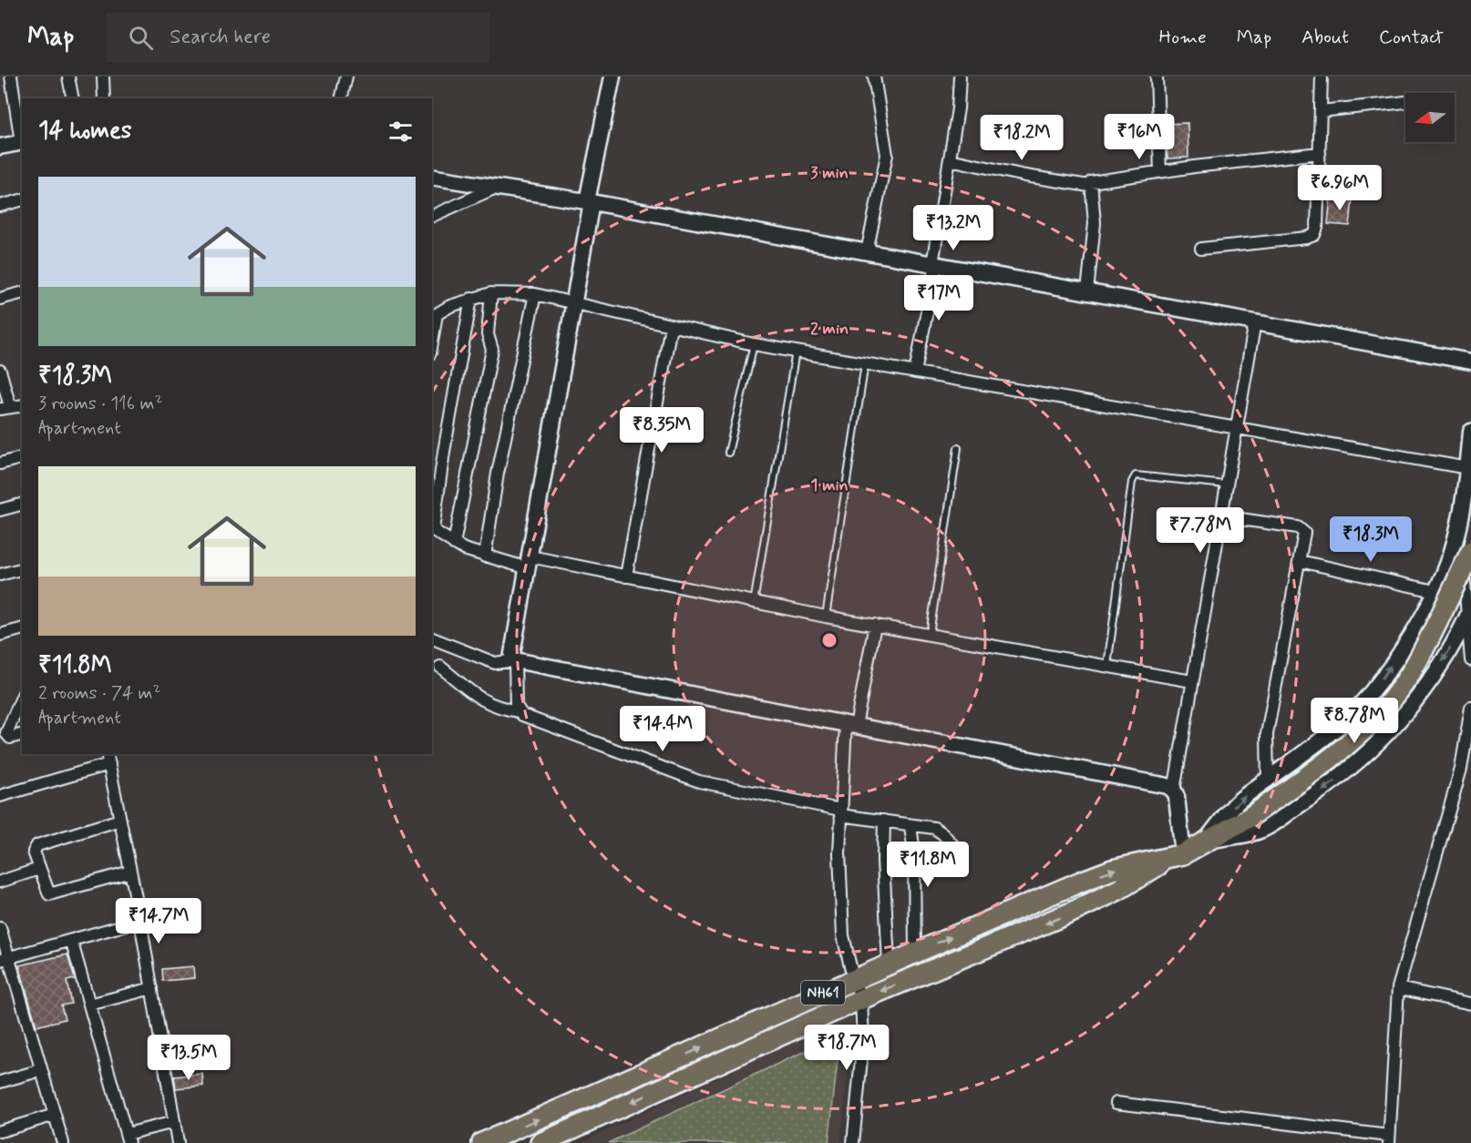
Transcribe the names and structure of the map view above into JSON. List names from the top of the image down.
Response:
{
  "streets": {
    "highway": ["NH61"]
  },
  "north": "left",
  "page": {
    "header": "Map",
    "search": "Search here",
    "nav": [
      "Home",
      "Map",
      "About",
      "Contact"
    ],
    "heading": "14 homes",
    "price": [
      "₹16M",
      "₹18.2M",
      "₹6.96M",
      "₹13.2M",
      "₹17M",
      "₹8.35M",
      "₹7.78M",
      "₹18.3M",
      "₹8.78M",
      "₹14.4M",
      "₹11.8M",
      "₹14.7M",
      "₹18.7M",
      "₹13.5M"
    ],
    "list": [
      {
        "name": "₹18.3M",
        "note": "3 rooms · 116 m² · Apartment"
      },
      {
        "name": "₹11.8M",
        "note": "2 rooms · 74 m² · Apartment"
      }
    ]
  },
  "rings": ["3 min", "2 min", "1 min"]
}
